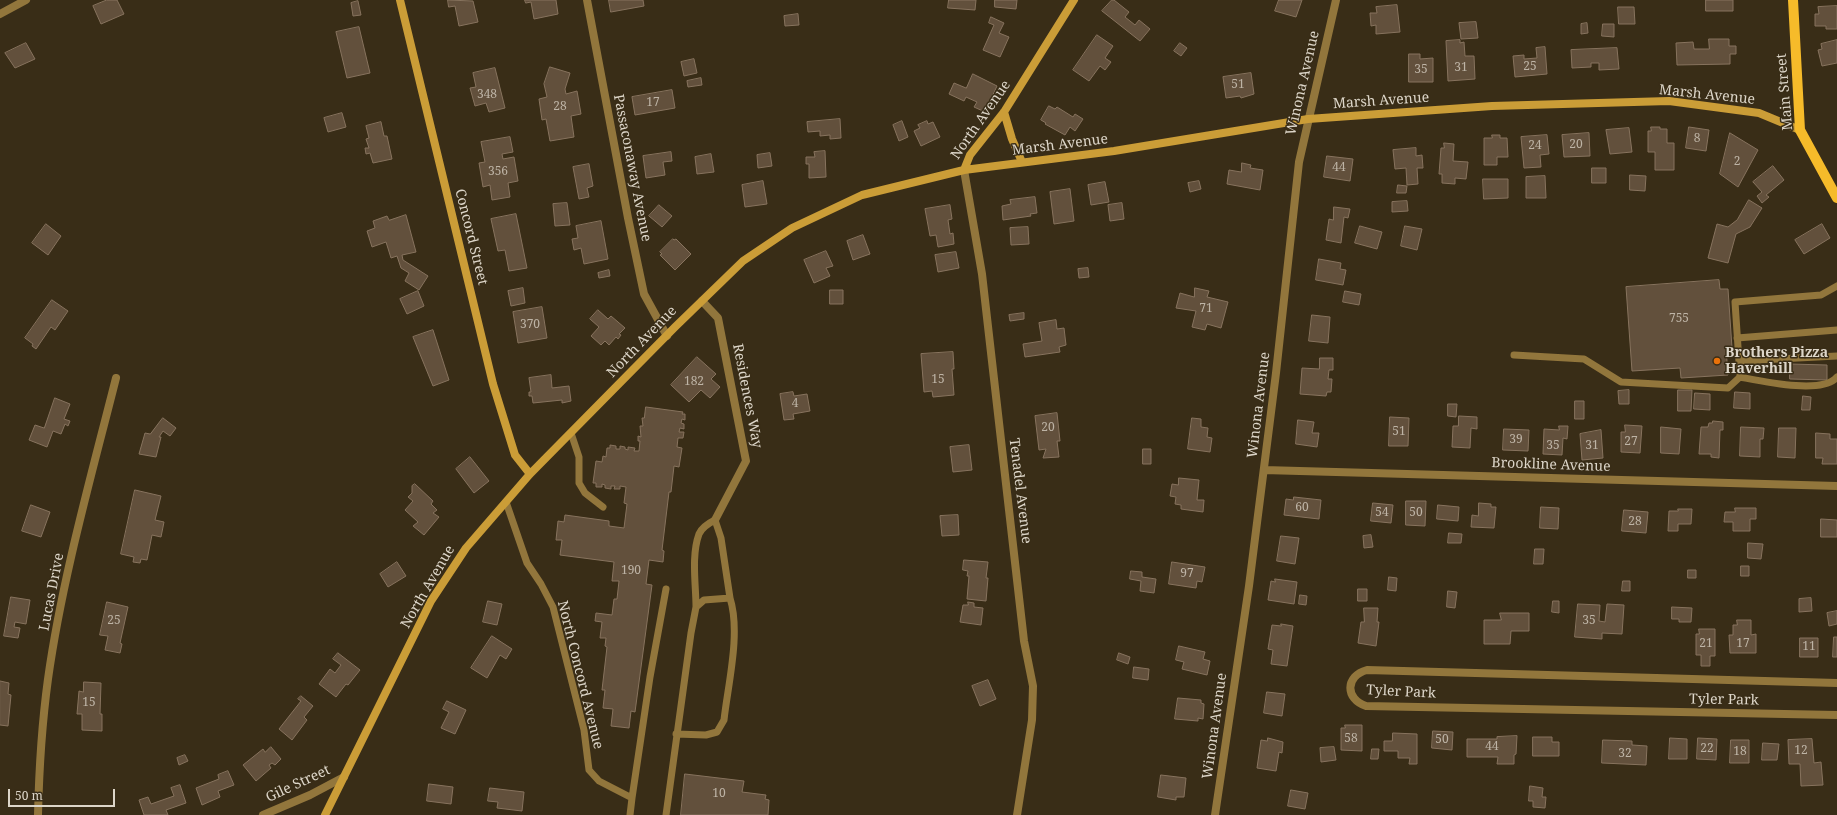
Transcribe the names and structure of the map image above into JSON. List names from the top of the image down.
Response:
{
  "streets": {
    "main road": [
      "Main Street",
      "Marsh Avenue",
      "North Avenue",
      "Concord Street"
    ],
    "street": [
      "Winona Avenue",
      "Passaconaway Avenue",
      "Residences Way",
      "Brookline Avenue",
      "Tenadel Avenue",
      "Lucas Drive",
      "Tyler Park",
      "Gile Street"
    ],
    "lane": ["North Concord Avenue"]
  },
  "crossings": [
    ["Winona Avenue", "Marsh Avenue"],
    ["Winona Avenue", "Brookline Avenue"],
    ["Main Street", "Marsh Avenue"],
    ["Marsh Avenue", "North Avenue"],
    ["Marsh Avenue", "Tenadel Avenue"],
    ["North Avenue", "Passaconaway Avenue"],
    ["North Avenue", "Concord Street"],
    ["North Avenue", "Residences Way"],
    ["North Avenue", "Tenadel Avenue"],
    ["North Avenue", "North Concord Avenue"],
    ["North Avenue", "Gile Street"]
  ],
  "places": ["Brothers Pizza Haverhill"],
  "house_numbers": [
    "25",
    "31",
    "35",
    "51",
    "348",
    "17",
    "28",
    "8",
    "20",
    "24",
    "2",
    "44",
    "356",
    "71",
    "755",
    "370",
    "15",
    "182",
    "4",
    "20",
    "51",
    "39",
    "27",
    "35",
    "31",
    "60",
    "54",
    "50",
    "28",
    "190",
    "97",
    "25",
    "35",
    "21",
    "17",
    "11",
    "15",
    "58",
    "50",
    "44",
    "22",
    "12",
    "18",
    "32",
    "10"
  ],
  "scale_bar": "50 m"
}
